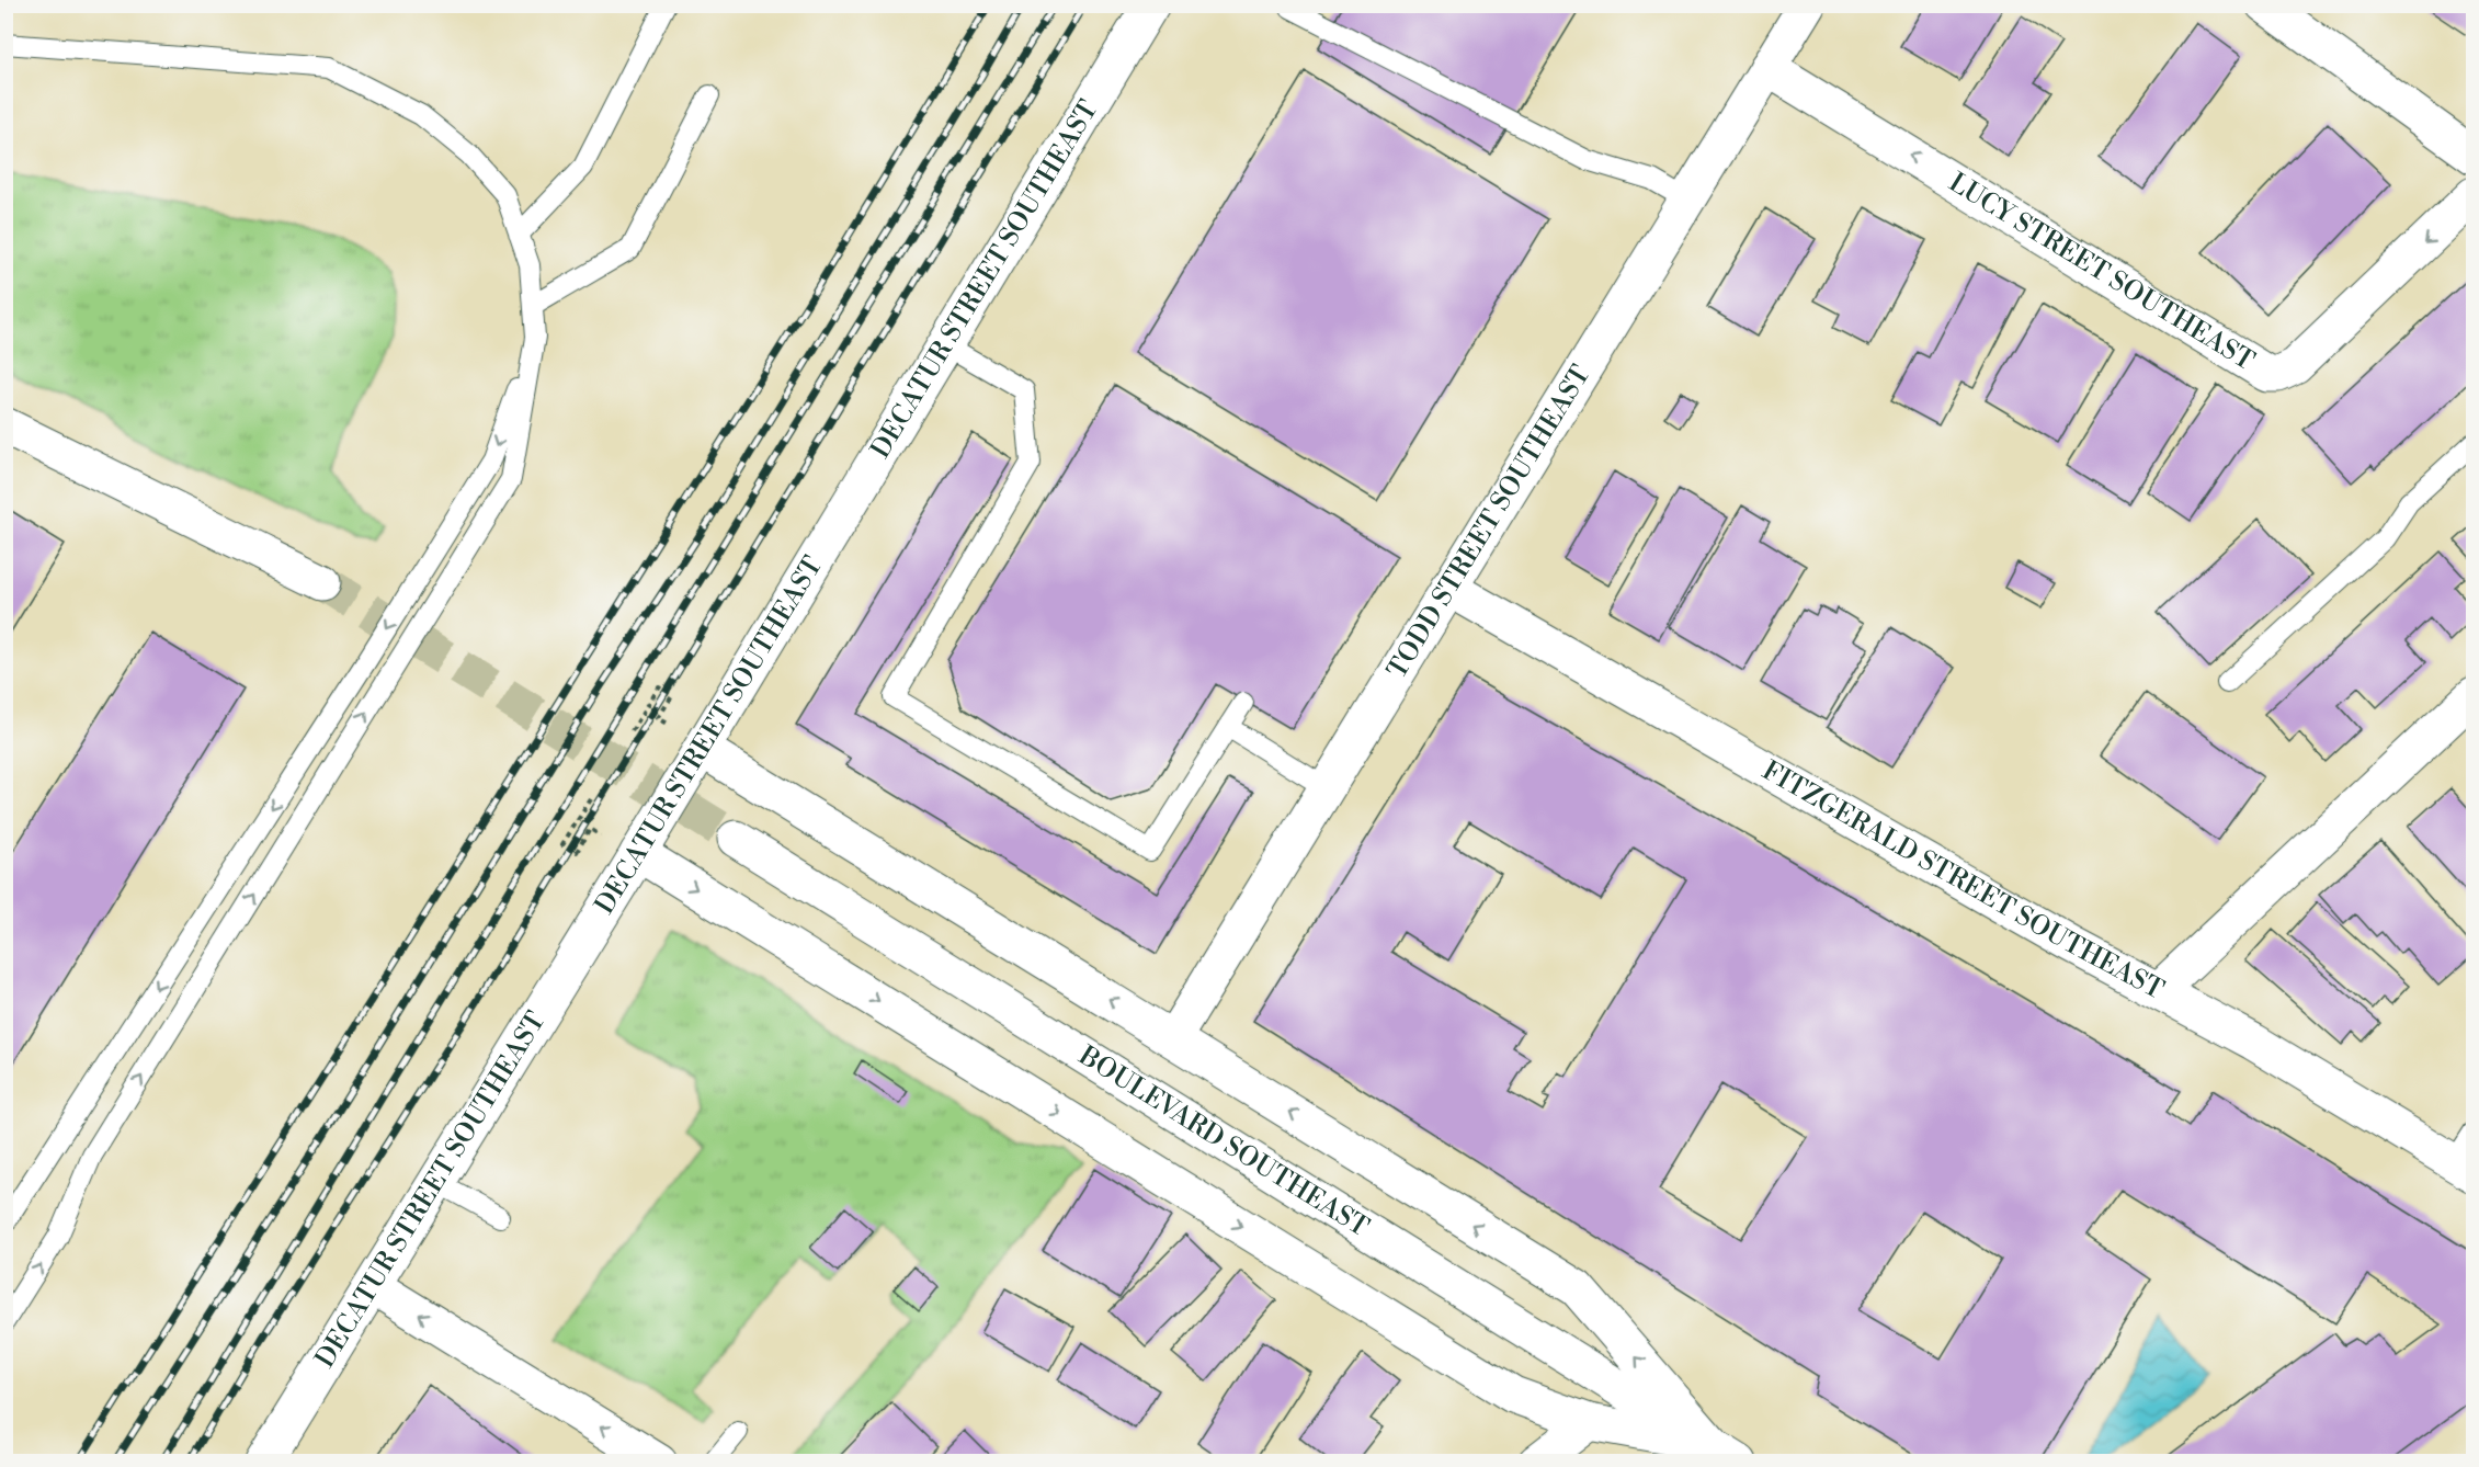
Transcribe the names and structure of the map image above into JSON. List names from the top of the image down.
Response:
{
  "streets": {
    "main road": [
      "LUCY STREET SOUTHEAST",
      "DECATUR STREET SOUTHEAST",
      "TODD STREET SOUTHEAST",
      "FITZGERALD STREET SOUTHEAST",
      "BOULEVARD SOUTHEAST"
    ]
  },
  "crossings": [
    ["LUCY STREET SOUTHEAST", "TODD STREET SOUTHEAST"],
    ["TODD STREET SOUTHEAST", "FITZGERALD STREET SOUTHEAST"]
  ],
  "one_way": ["LUCY STREET SOUTHEAST"]
}
